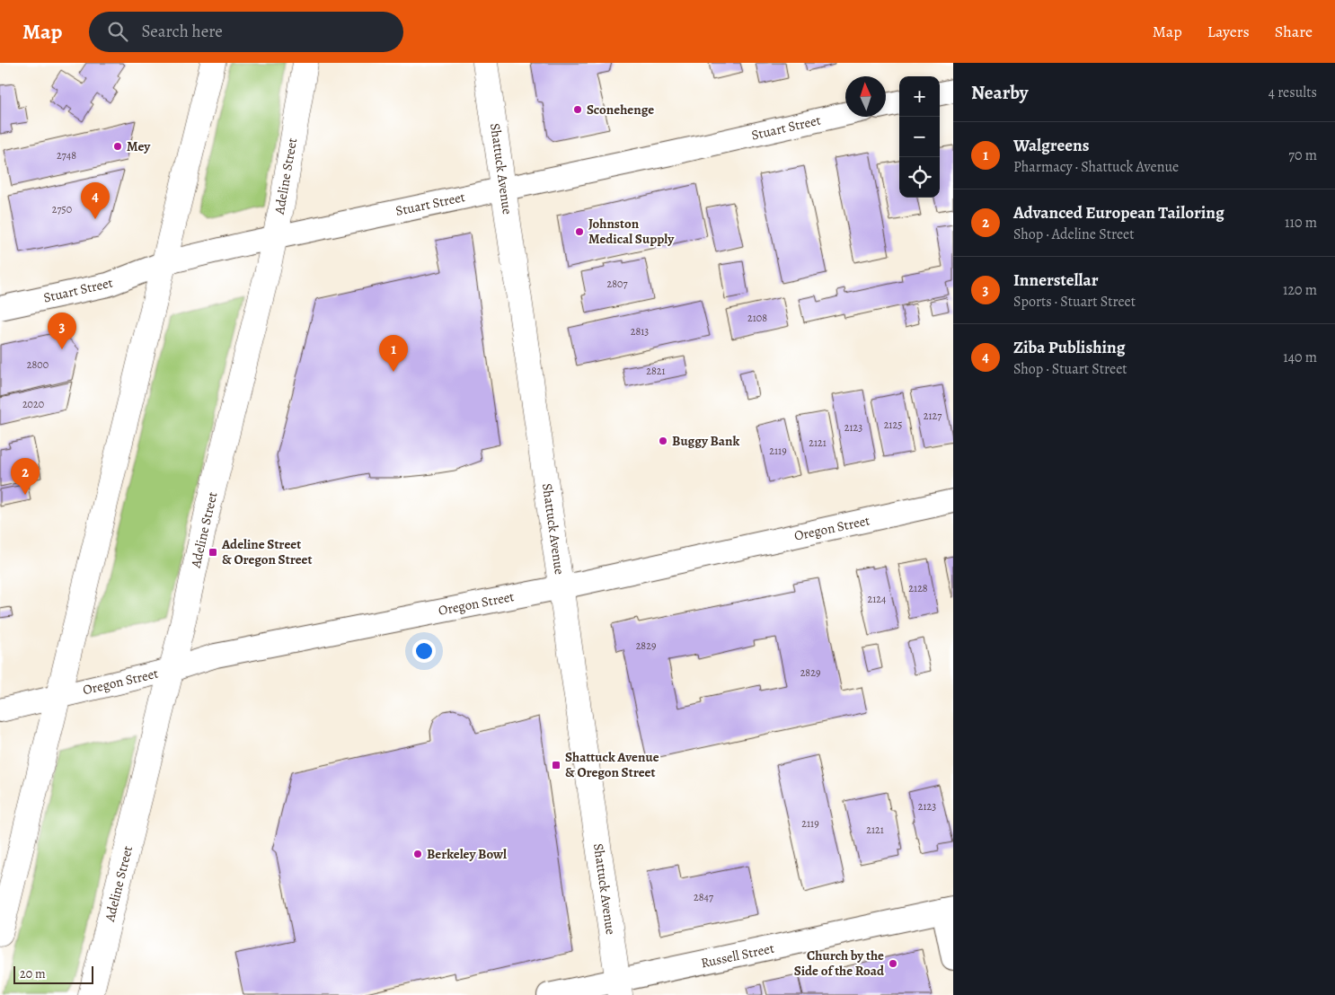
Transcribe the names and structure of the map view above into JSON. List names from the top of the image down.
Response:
{
  "streets": {
    "main road": ["Shattuck Avenue", "Adeline Street"],
    "street": ["Stuart Street", "Oregon Street", "Russell Street"]
  },
  "crossings": [
    ["Stuart Street", "Shattuck Avenue"],
    ["Stuart Street", "Adeline Street"],
    ["Shattuck Avenue", "Oregon Street"],
    ["Shattuck Avenue", "Russell Street"],
    ["Adeline Street", "Oregon Street"]
  ],
  "places": {
    "other": [
      "Sconehenge",
      "Mey",
      "Johnston Medical Supply",
      "Buggy Bank",
      "Berkeley Bowl",
      "Church by the Side of the Road"
    ],
    "transit": ["Adeline Street & Oregon Street", "Shattuck Avenue & Oregon Street"]
  },
  "house_numbers": [
    "2748",
    "2750",
    "2807",
    "2108",
    "2813",
    "2800",
    "2821",
    "2020",
    "2127",
    "2125",
    "2123",
    "2121",
    "2119",
    "2128",
    "2124",
    "2829",
    "2829",
    "2123",
    "2119",
    "2121",
    "2847"
  ],
  "scale_bar": "20 m",
  "north": "top",
  "page": {
    "header": "Map",
    "search": "Search here",
    "nav": ["Map", "Layers", "Share"],
    "heading": ["Nearby", "4 results"],
    "map_buttons": ["+", "−"],
    "list": [
      {
        "mark": "1",
        "name": "Walgreens",
        "note": "Pharmacy · Shattuck Avenue",
        "value": "70 m"
      },
      {
        "mark": "2",
        "name": "Advanced European Tailoring",
        "note": "Shop · Adeline Street",
        "value": "110 m"
      },
      {
        "mark": "3",
        "name": "Innerstellar",
        "note": "Sports · Stuart Street",
        "value": "120 m"
      },
      {
        "mark": "4",
        "name": "Ziba Publishing",
        "note": "Shop · Stuart Street",
        "value": "140 m"
      }
    ],
    "pins": [
      "4",
      "3",
      "1",
      "2"
    ],
    "scale": "20 m"
  }
}
